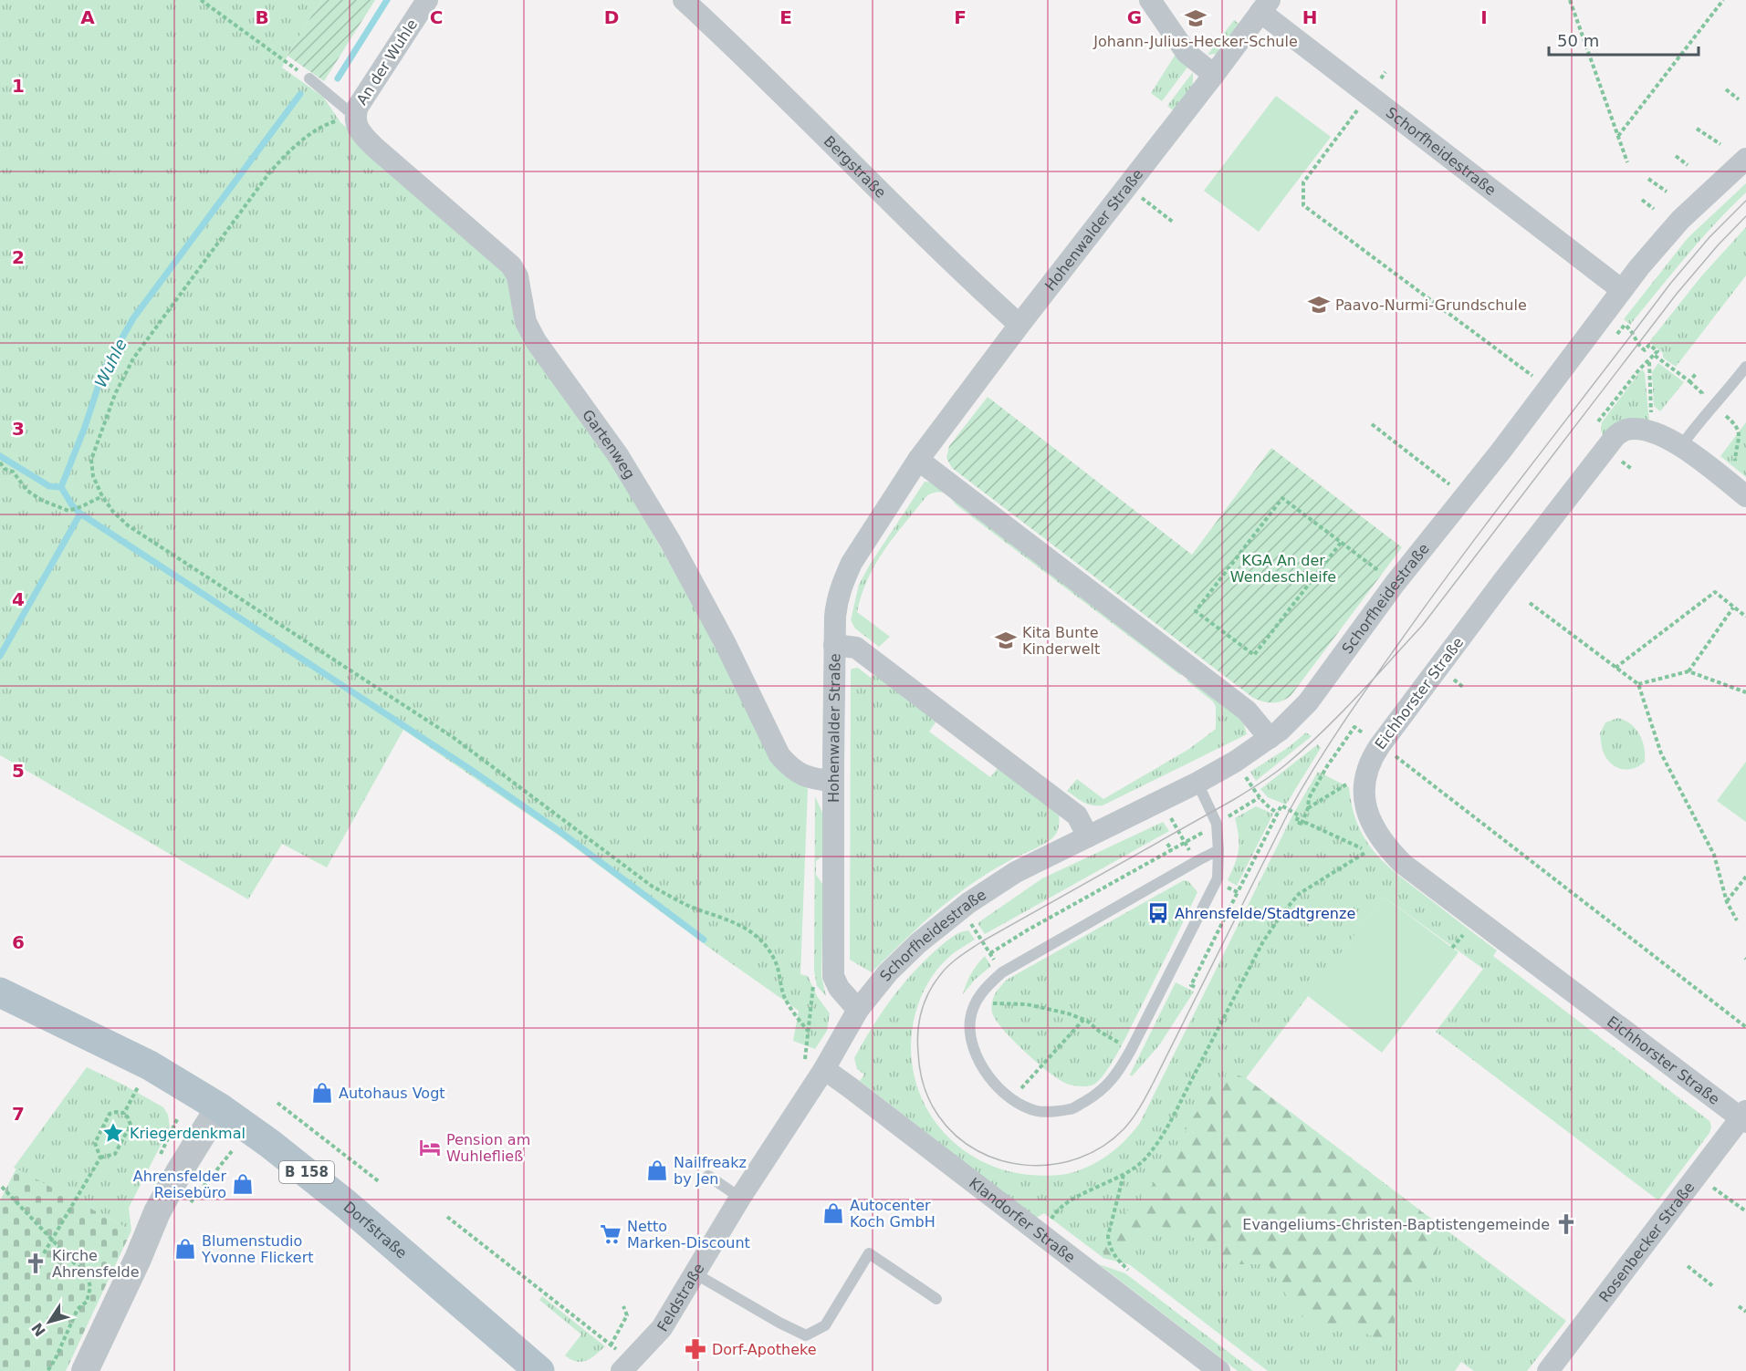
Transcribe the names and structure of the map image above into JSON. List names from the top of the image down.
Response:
{
  "streets": {
    "main road": ["B 158", "Dorfstraße"],
    "street": [
      "An der Wuhle",
      "Schorfheidestraße",
      "Bergstraße",
      "Hohenwalder Straße",
      "Gartenweg",
      "Eichhorster Straße",
      "Klandorfer Straße",
      "Rosenbecker Straße",
      "Feldstraße"
    ]
  },
  "crossings": [
    ["An der Wuhle", "Gartenweg"],
    ["Schorfheidestraße", "Hohenwalder Straße"],
    ["Schorfheidestraße", "Klandorfer Straße"],
    ["Schorfheidestraße", "Feldstraße"],
    ["Bergstraße", "Hohenwalder Straße"],
    ["Hohenwalder Straße", "Gartenweg"],
    ["Eichhorster Straße", "Rosenbecker Straße"],
    ["Klandorfer Straße", "Feldstraße"]
  ],
  "water": ["Wuhle"],
  "parks": ["KGA An der Wendeschleife"],
  "places": {
    "school or university": ["Johann-Julius-Hecker-Schule", "Paavo-Nurmi-Grundschule", "Kita Bunte Kinderwelt"],
    "bus stop": ["Ahrensfelde/Stadtgrenze"],
    "shop": [
      "Autohaus Vogt",
      "Nailfreakz by Jen",
      "Ahrensfelder Reisebüro",
      "Autocenter Koch GmbH",
      "Blumenstudio Yvonne Flickert"
    ],
    "place": ["Kriegerdenkmal"],
    "hotel": ["Pension am Wuhlefließ"],
    "church": ["Evangeliums-Christen-Baptistengemeinde", "Kirche Ahrensfelde"],
    "supermarket": ["Netto Marken-Discount"],
    "pharmacy": ["Dorf-Apotheke"]
  },
  "scale_bar": "50 m",
  "north": "bottom left",
  "grid": {
    "columns": [
      "A",
      "B",
      "C",
      "D",
      "E",
      "F",
      "G",
      "H",
      "I"
    ],
    "rows": [
      "1",
      "2",
      "3",
      "4",
      "5",
      "6",
      "7"
    ]
  }
}
